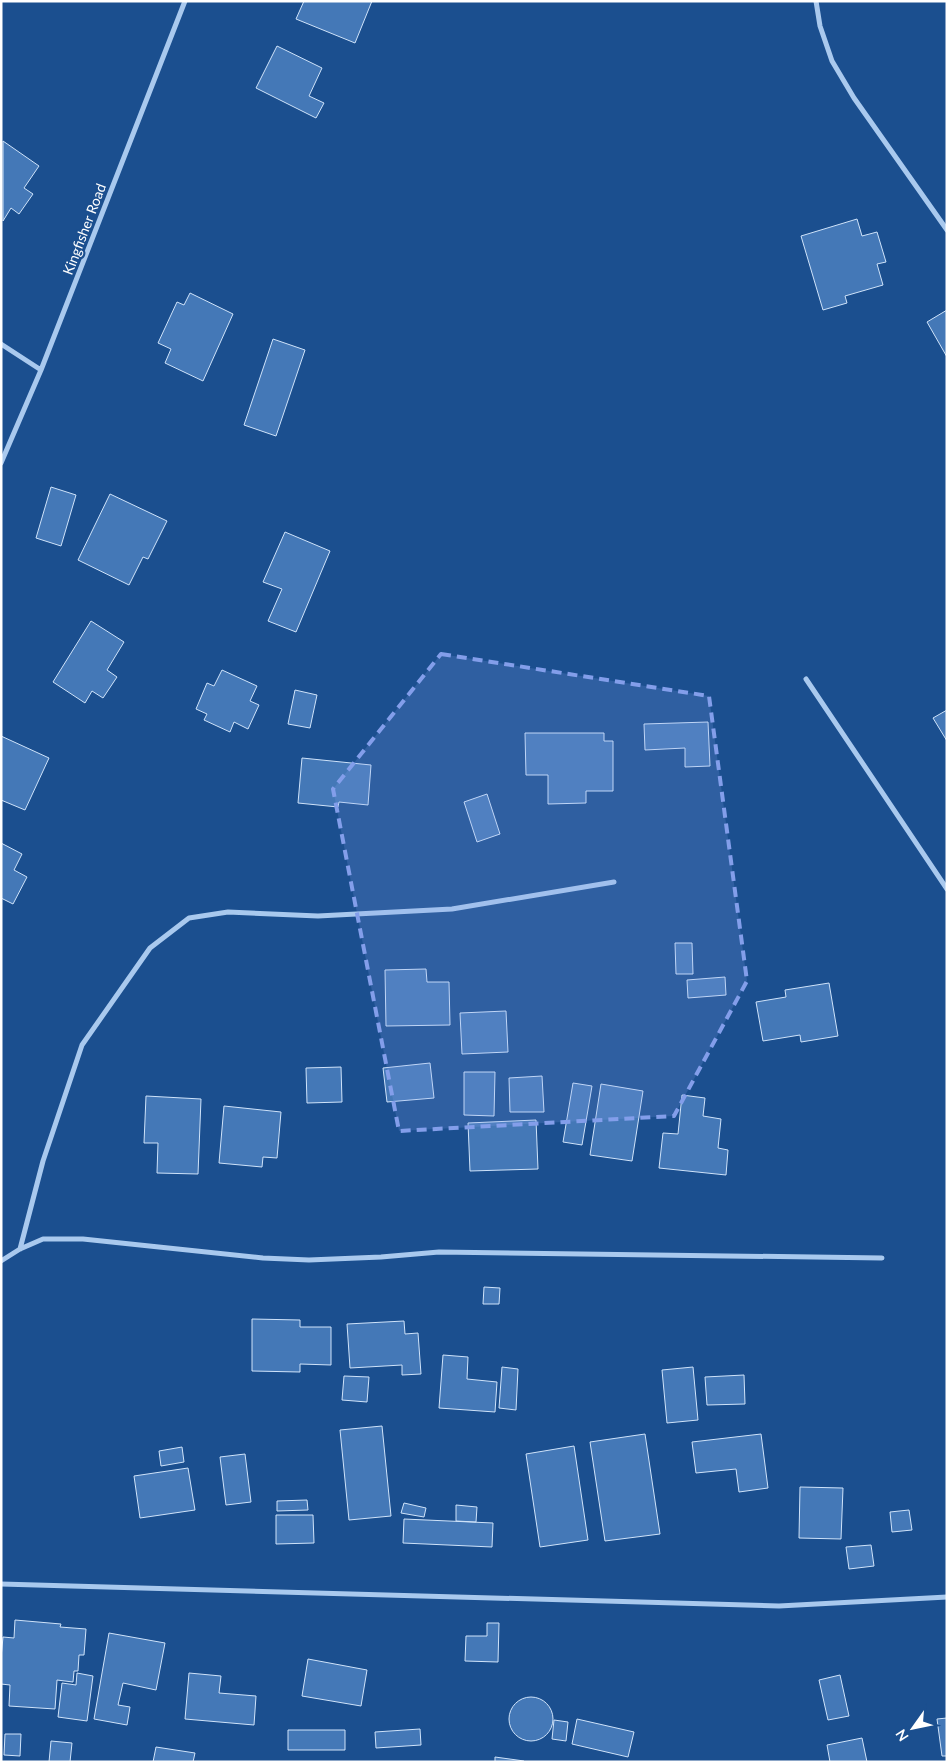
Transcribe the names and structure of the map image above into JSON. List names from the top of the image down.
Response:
{
  "streets": {
    "street": ["Kingfisher Road"]
  },
  "north": "bottom left"
}
